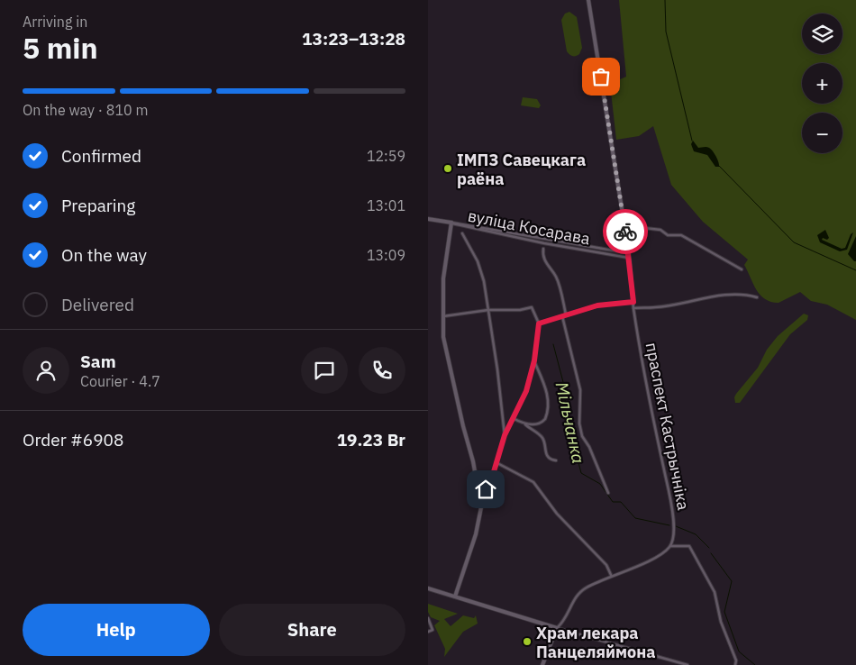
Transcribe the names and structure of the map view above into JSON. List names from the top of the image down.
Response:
{
  "streets": {
    "street": ["вуліца Косарава", "праспект Кастрычніка"]
  },
  "crossings": [
    ["вуліца Косарава", "праспект Кастрычніка"]
  ],
  "water": ["Мільчанка"],
  "places": ["ІМПЗ Савецкага раёна", "Храм лекара Панцеляймона"],
  "page": {
    "heading": ["5 min", "Arriving in", "13:23–13:28"],
    "panel": [
      "Sam",
      "Courier · 4.7",
      "Order #6908",
      "19.23 Br"
    ],
    "map_buttons": ["+", "−"],
    "bar": "On the way · 810 m",
    "list": [
      ["Confirmed", "12:59"],
      ["Preparing", "13:01"],
      ["On the way", "13:09"],
      "Delivered"
    ],
    "buttons": ["Help", "Share"]
  }
}
